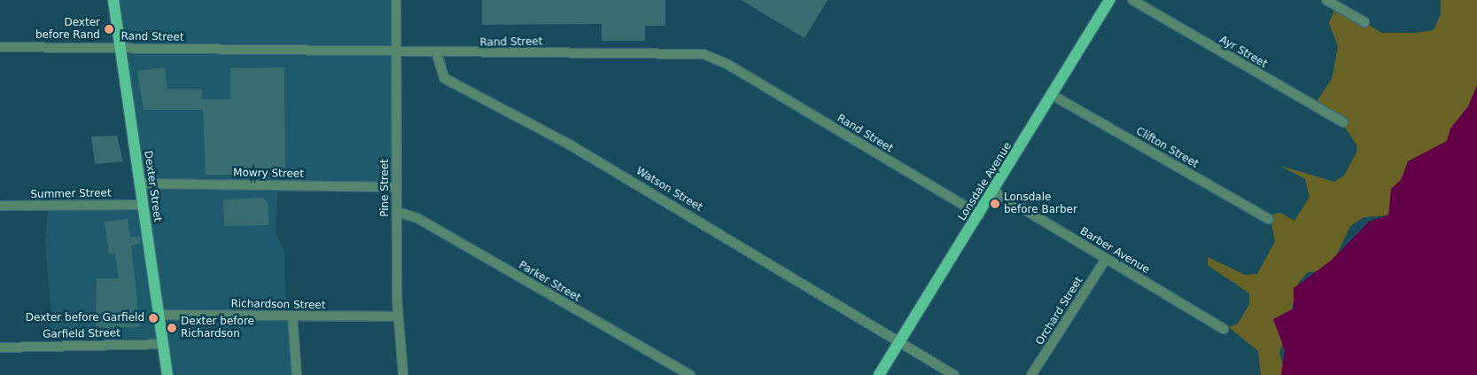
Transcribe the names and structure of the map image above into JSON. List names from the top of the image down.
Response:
{
  "streets": {
    "main road": ["Lonsdale Avenue", "Dexter Street"],
    "street": [
      "Rand Street",
      "Ayr Street",
      "Clifton Street",
      "Mowry Street",
      "Pine Street",
      "Watson Street",
      "Summer Street",
      "Barber Avenue",
      "Parker Street",
      "Richardson Street",
      "Orchard Street",
      "Garfield Street"
    ]
  },
  "crossings": [
    ["Rand Street", "Lonsdale Avenue"],
    ["Rand Street", "Dexter Street"],
    ["Rand Street", "Pine Street"],
    ["Rand Street", "Watson Street"],
    ["Clifton Street", "Lonsdale Avenue"],
    ["Mowry Street", "Dexter Street"],
    ["Mowry Street", "Pine Street"],
    ["Lonsdale Avenue", "Watson Street"],
    ["Lonsdale Avenue", "Barber Avenue"],
    ["Dexter Street", "Summer Street"],
    ["Dexter Street", "Richardson Street"],
    ["Dexter Street", "Garfield Street"],
    ["Pine Street", "Parker Street"],
    ["Pine Street", "Richardson Street"],
    ["Barber Avenue", "Orchard Street"]
  ],
  "places": [
    "Dexter before Rand",
    "Lonsdale before Barber",
    "Dexter before Garfield",
    "Dexter before Richardson"
  ]
}
